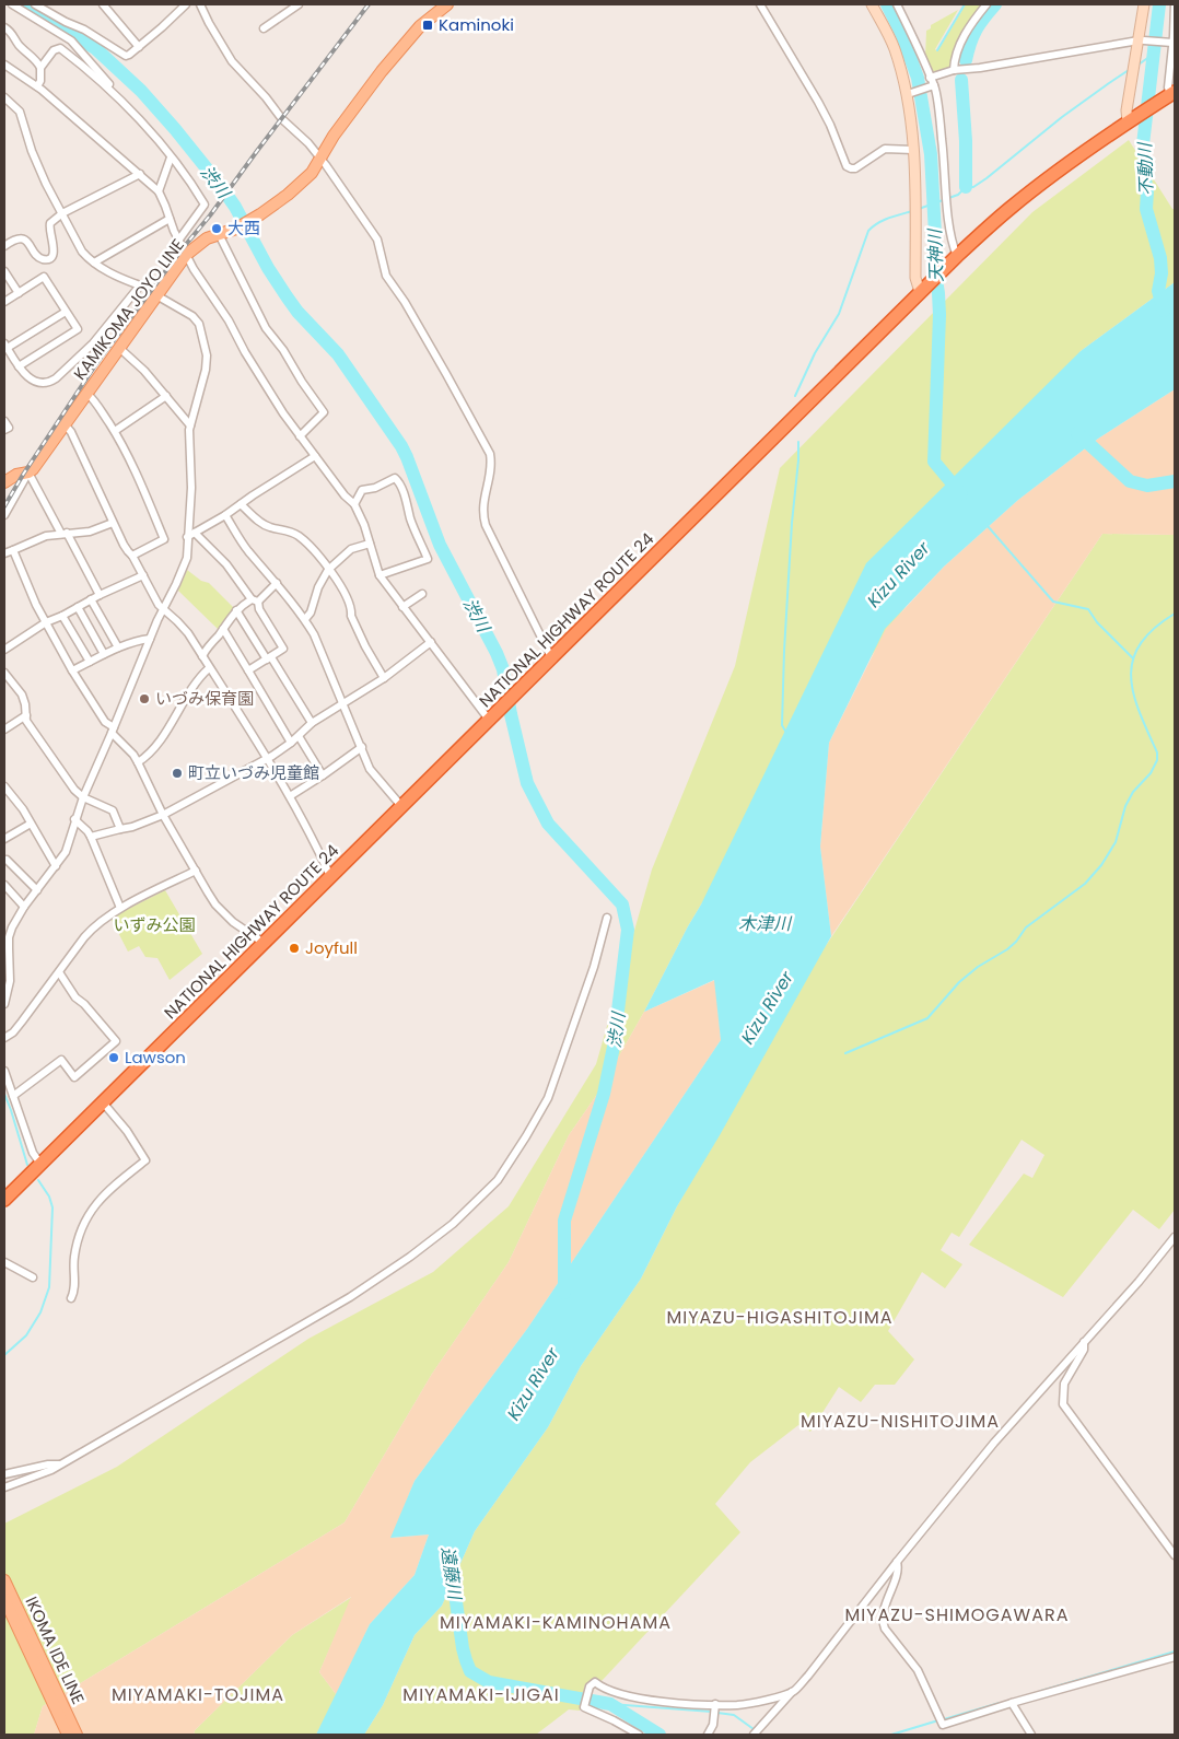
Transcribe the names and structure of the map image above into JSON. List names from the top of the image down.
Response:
{
  "streets": {
    "highway": ["NATIONAL HIGHWAY ROUTE 24"],
    "main road": ["KAMIKOMA JOYO LINE", "IKOMA IDE LINE"]
  },
  "districts": [
    "MIYAZU-HIGASHITOJIMA",
    "MIYAZU-NISHITOJIMA",
    "MIYAZU-SHIMOGAWARA",
    "MIYAMAKI-KAMINOHAMA",
    "MIYAMAKI-TOJIMA",
    "MIYAMAKI-IJIGAI"
  ],
  "water": [
    "不動川",
    "渋川",
    "天神川",
    "Kizu River",
    "木津川",
    "遠藤川"
  ],
  "parks": ["いずみ公園"],
  "places": {
    "transit": ["Kaminoki"],
    "other": [
      "大西",
      "いづみ保育園",
      "町立いづみ児童館",
      "Joyfull",
      "Lawson"
    ]
  }
}
